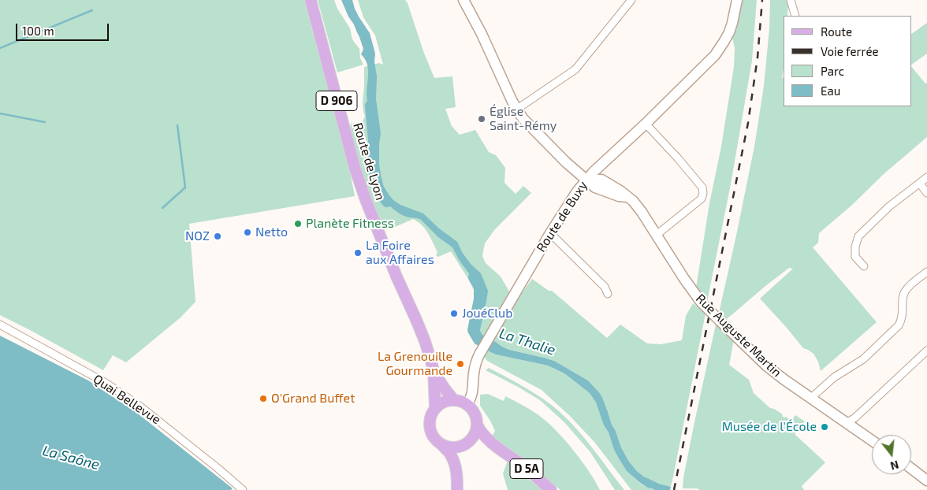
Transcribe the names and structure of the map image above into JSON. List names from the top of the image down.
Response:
{
  "streets": {
    "main road": [
      "D 906",
      "Route de Lyon",
      "Route de Buxy",
      "Rue Auguste Martin",
      "D 5A"
    ],
    "street": ["Quai Bellevue"]
  },
  "crossings": [
    ["Route de Lyon", "Route de Buxy"],
    ["Route de Lyon", "D 5A"],
    ["Route de Buxy", "Rue Auguste Martin"],
    ["Route de Buxy", "D 5A"]
  ],
  "water": ["La Thalie", "La Saône"],
  "places": [
    "Église Saint-Rémy",
    "Planète Fitness",
    "Netto",
    "NOZ",
    "La Foire aux Affaires",
    "JouéClub",
    "La Grenouille Gourmande",
    "O'Grand Buffet",
    "Musée de l'École"
  ],
  "legend": [
    "Route",
    "Voie ferrée",
    "Parc",
    "Eau"
  ],
  "scale_bar": "100 m",
  "north": "bottom"
}
